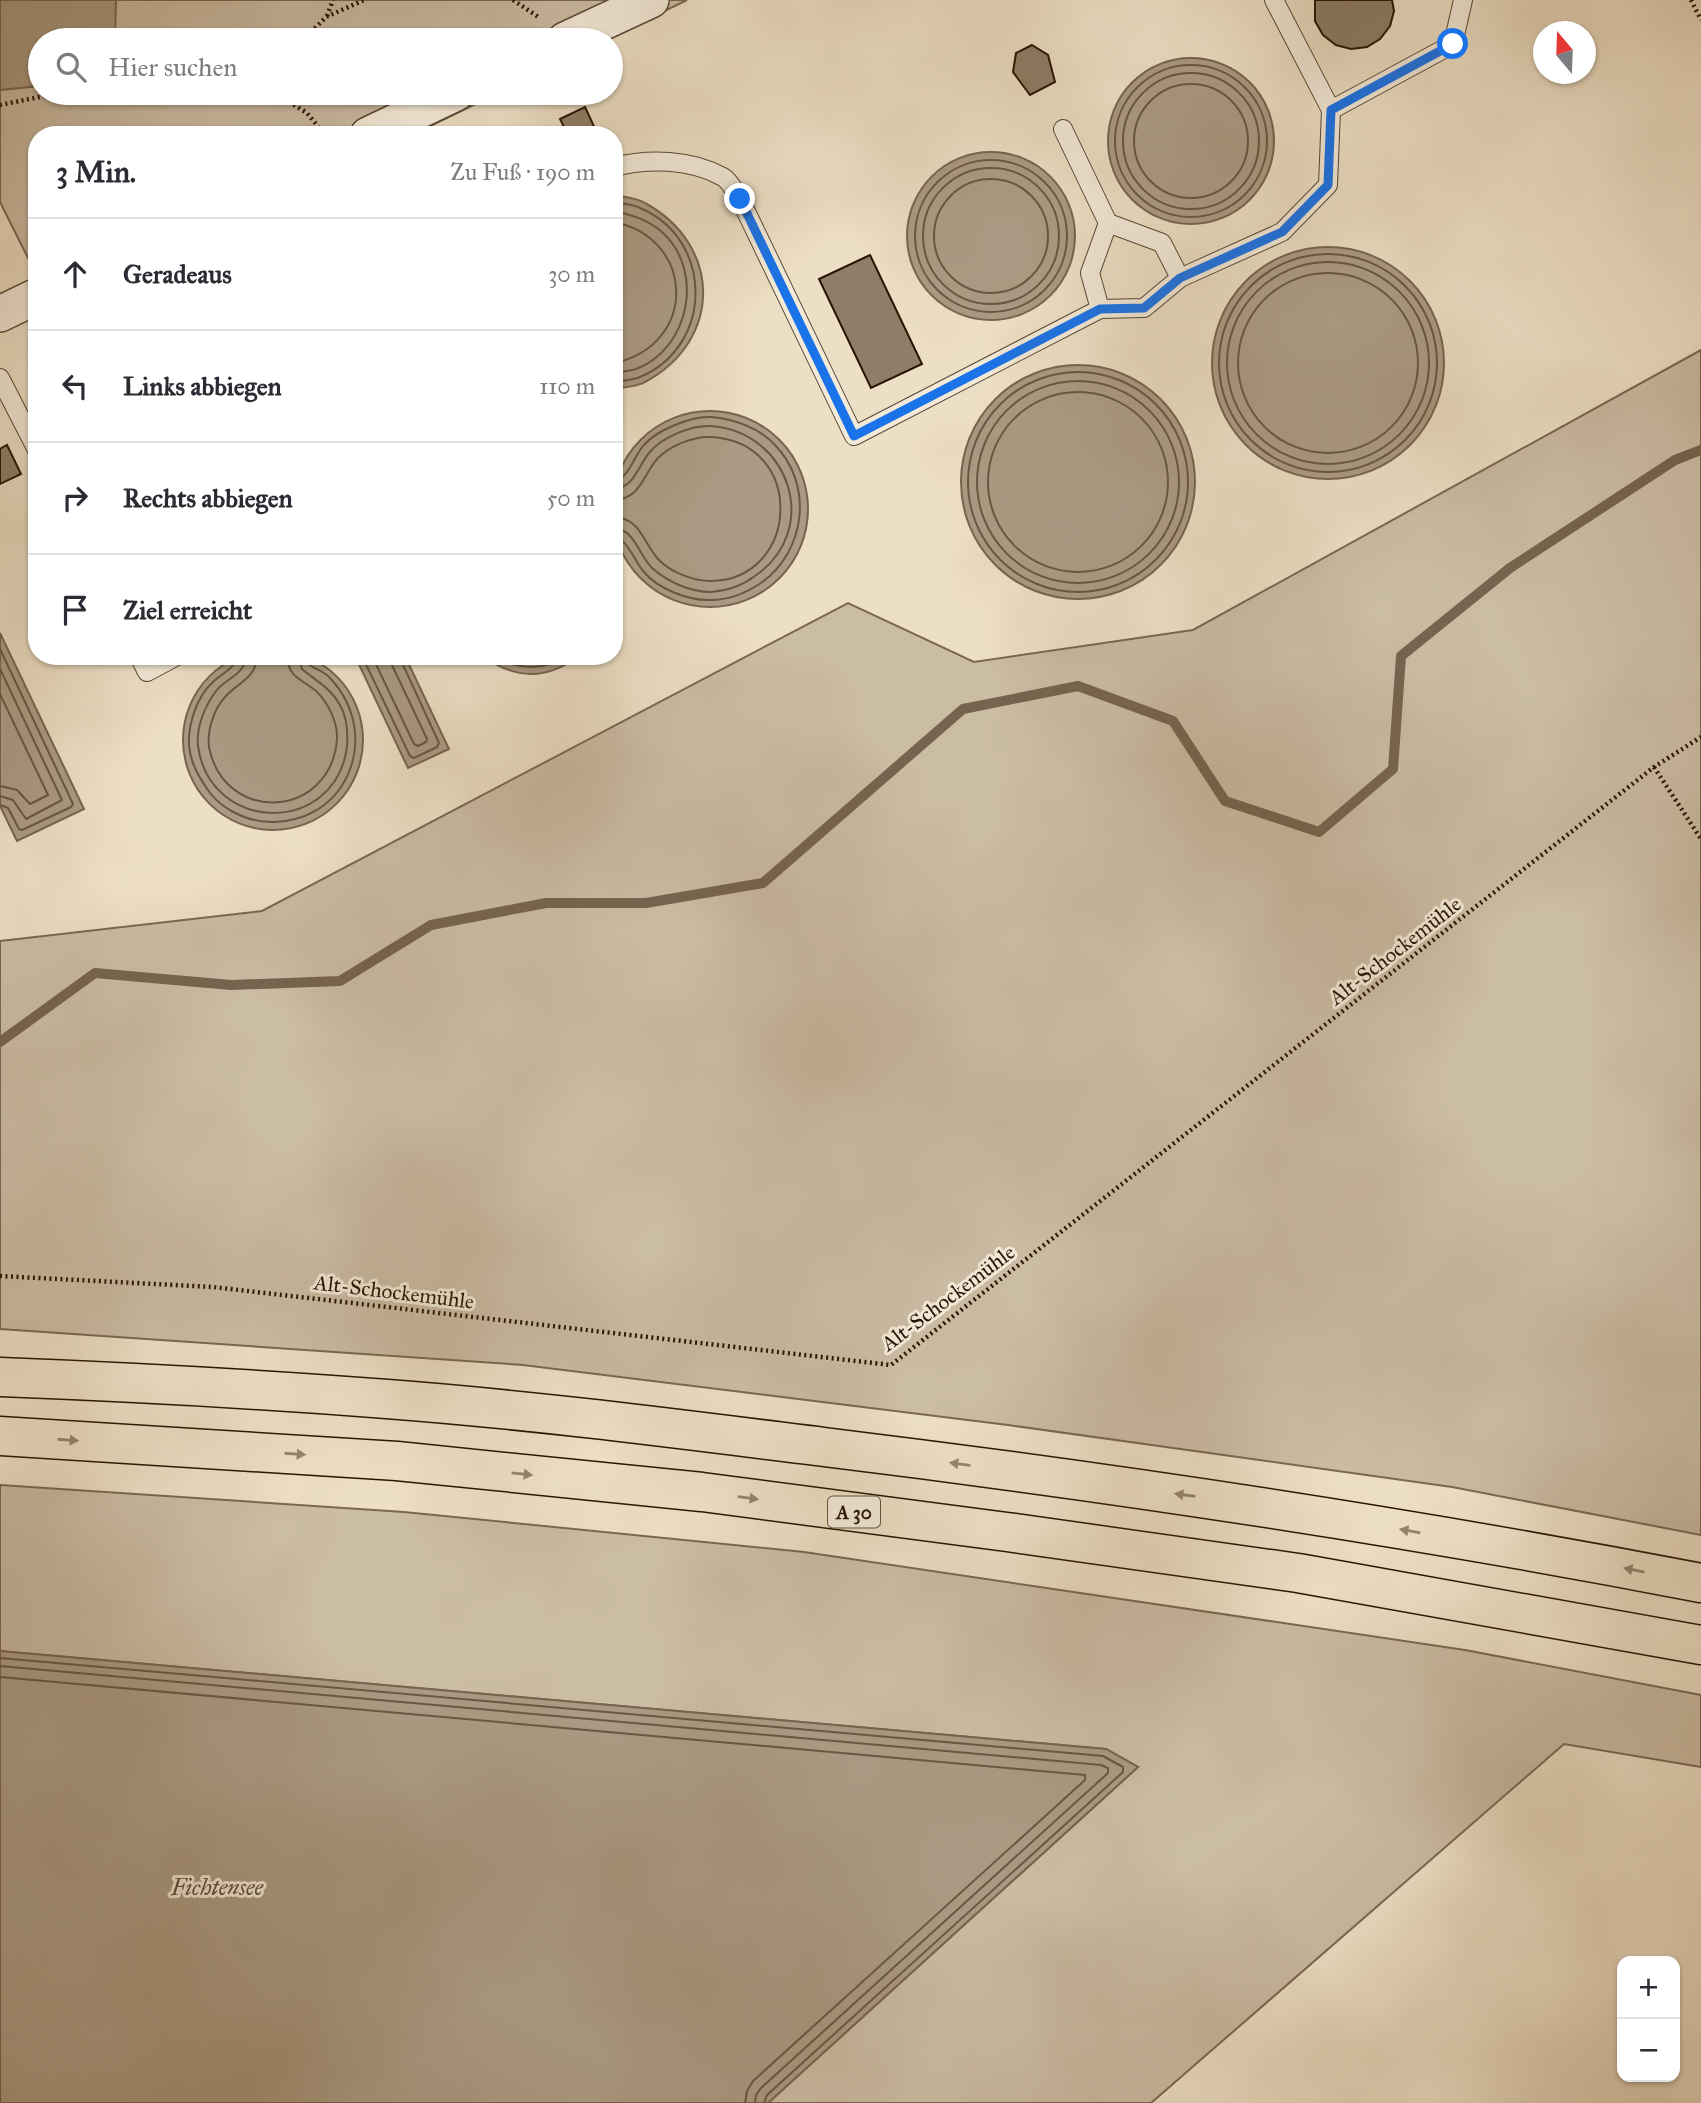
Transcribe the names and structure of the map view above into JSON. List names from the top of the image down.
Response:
{
  "streets": {
    "highway": ["A 30"],
    "path": ["Alt-Schockemühle"]
  },
  "water": ["Fichtensee"],
  "north": "top",
  "page": {
    "search": "Hier suchen",
    "heading": ["3 Min.", "Zu Fuß · 190 m"],
    "list": [
      ["Geradeaus", "30 m"],
      ["Links abbiegen", "110 m"],
      ["Rechts abbiegen", "50 m"],
      "Ziel erreicht"
    ],
    "map_buttons": ["+", "−"]
  }
}
